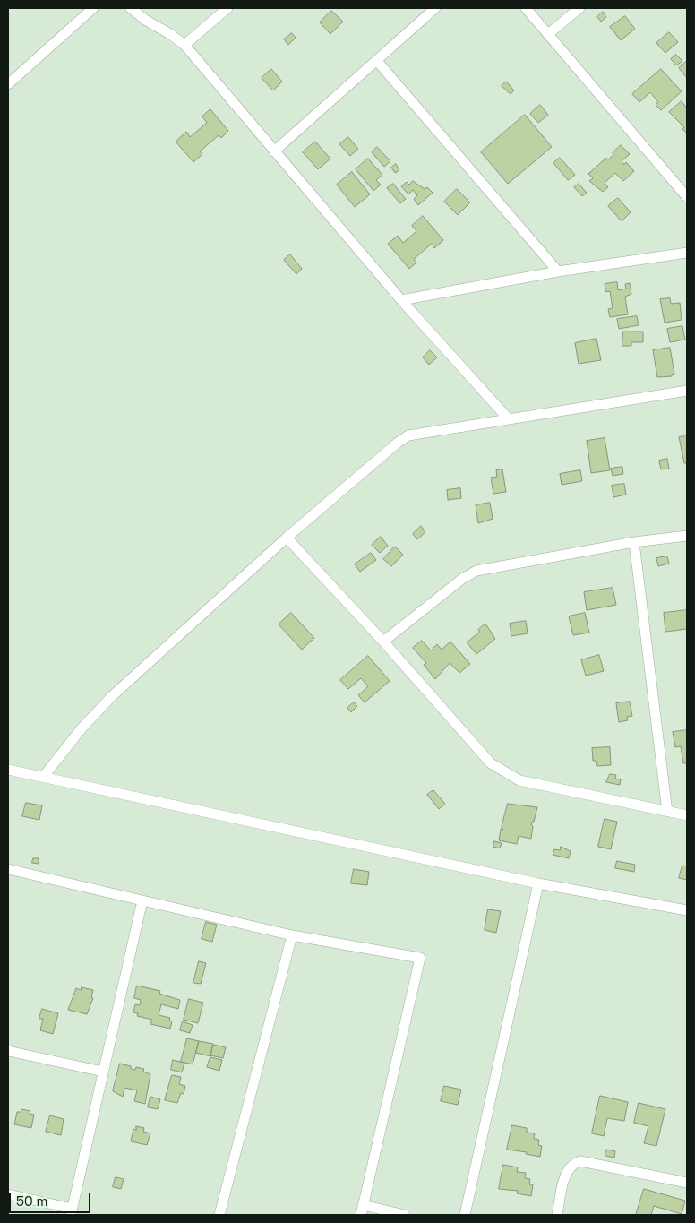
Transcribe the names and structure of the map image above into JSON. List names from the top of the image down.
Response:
{
  "scale_bar": "50 m"
}
